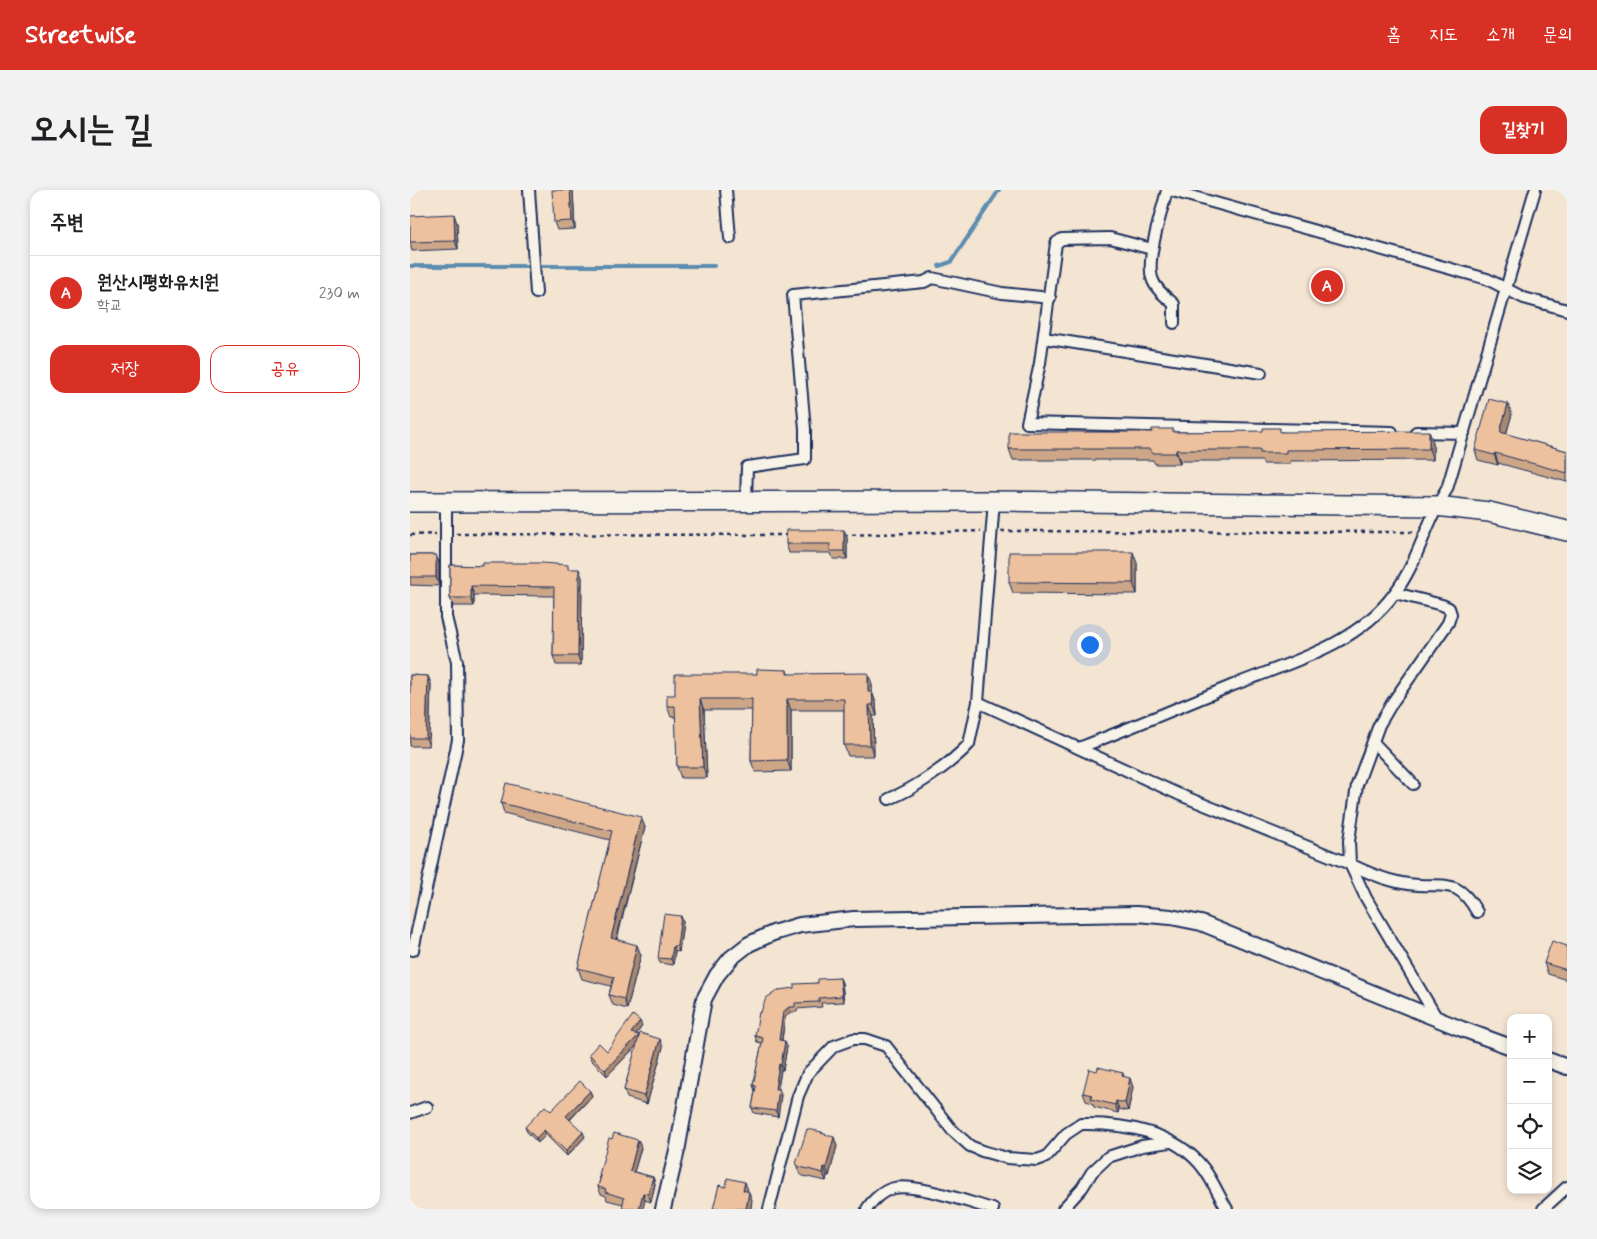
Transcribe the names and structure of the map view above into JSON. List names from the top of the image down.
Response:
{
  "page": {
    "header": "Streetwise",
    "nav": [
      "홈",
      "지도",
      "소개",
      "문의"
    ],
    "buttons": [
      "길찾기",
      ["저장", "공유"]
    ],
    "title": "오시는 길",
    "heading": "주변",
    "list": [
      {
        "mark": "A",
        "name": "원산시평화유치원",
        "note": "학교",
        "value": "230 m"
      }
    ],
    "pins": "A",
    "map_buttons": ["+", "−"]
  }
}
